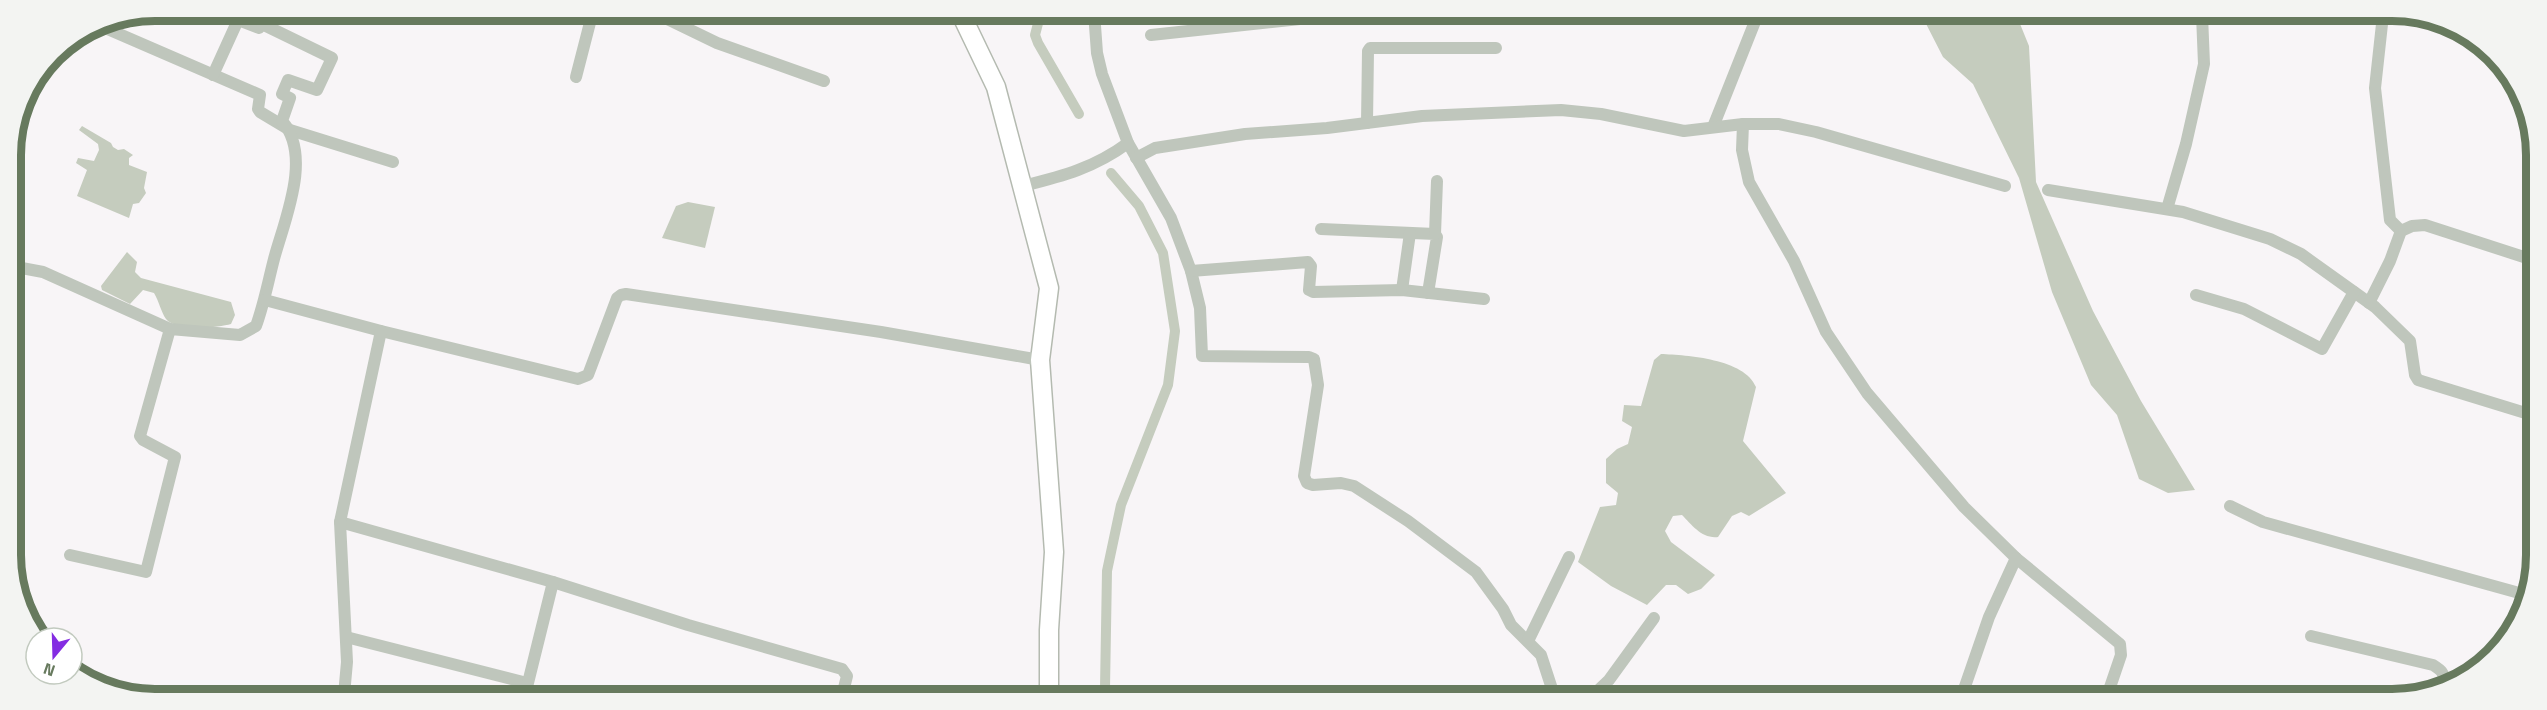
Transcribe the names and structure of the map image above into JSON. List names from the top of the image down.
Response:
{
  "north": "bottom"
}
